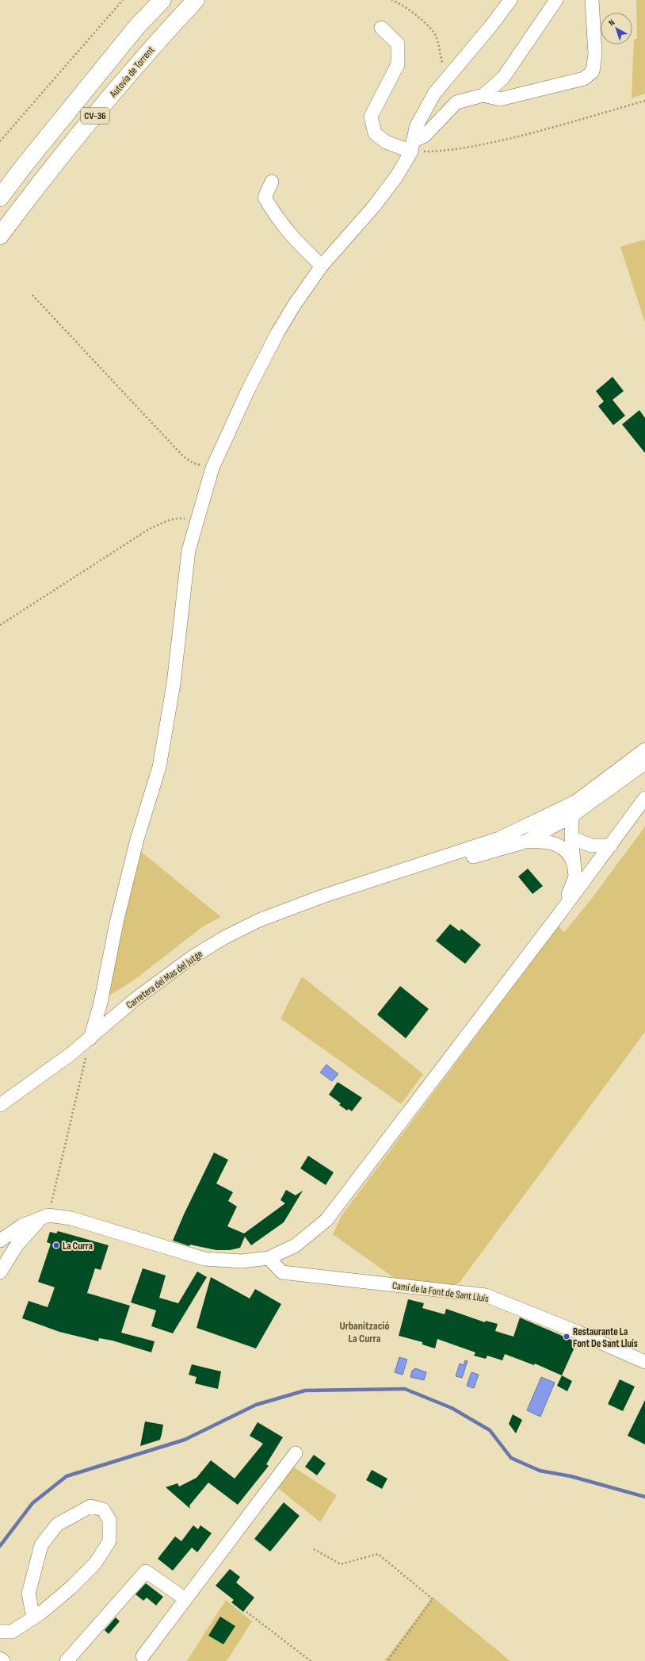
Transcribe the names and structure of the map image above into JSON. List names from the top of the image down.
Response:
{
  "streets": {
    "highway": ["Autovia de Torrent", "CV-36"],
    "street": ["Carretera del Mas del Jutge", "Camí de la Font de Sant Lluís"]
  },
  "districts": ["Urbanització La Curra"],
  "places": ["La Curra", "Restaurante La Font De Sant Lluís"],
  "north": "top left"
}
